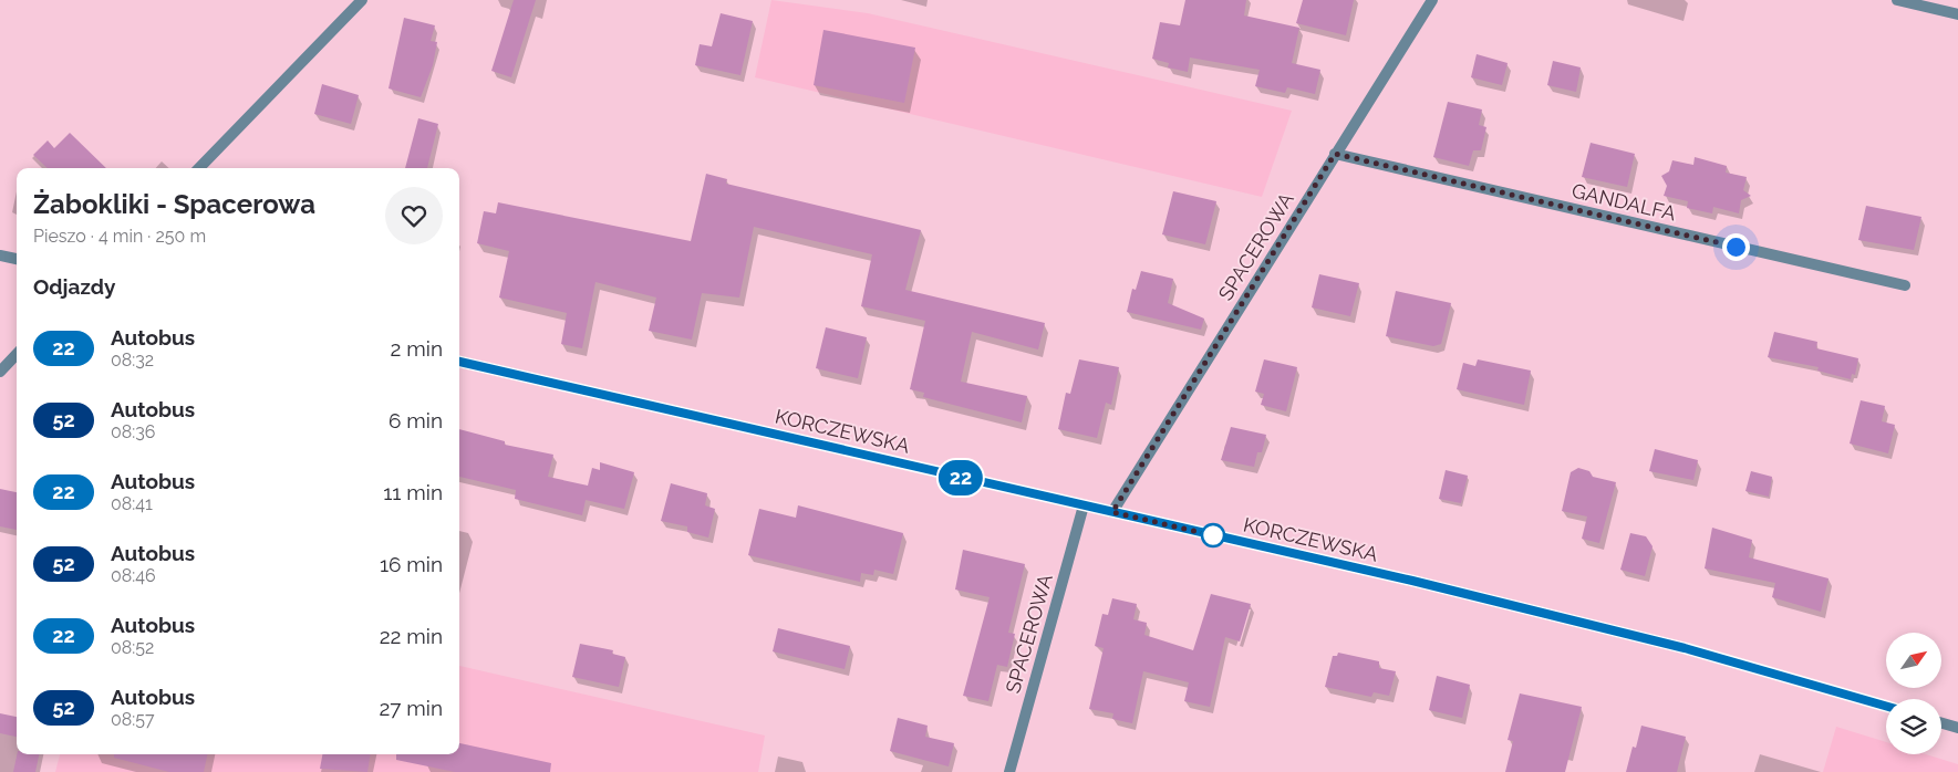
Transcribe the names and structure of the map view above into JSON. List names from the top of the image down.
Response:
{
  "streets": {
    "street": ["GANDALFA", "SPACEROWA", "KORCZEWSKA"]
  },
  "crossings": [
    ["GANDALFA", "SPACEROWA"],
    ["SPACEROWA", "KORCZEWSKA"]
  ],
  "lines": ["bus line 22"],
  "north": "top right",
  "page": {
    "on_map": "22",
    "heading": [
      ["Żabokliki - Spacerowa", "Pieszo · 4 min · 250 m"],
      "Odjazdy"
    ],
    "list": [
      {
        "mark": "22",
        "name": "Autobus",
        "note": "08:32",
        "value": "2 min"
      },
      {
        "mark": "52",
        "name": "Autobus",
        "note": "08:36",
        "value": "6 min"
      },
      {
        "mark": "22",
        "name": "Autobus",
        "note": "08:41",
        "value": "11 min"
      },
      {
        "mark": "52",
        "name": "Autobus",
        "note": "08:46",
        "value": "16 min"
      },
      {
        "mark": "22",
        "name": "Autobus",
        "note": "08:52",
        "value": "22 min"
      },
      {
        "mark": "52",
        "name": "Autobus",
        "note": "08:57",
        "value": "27 min"
      }
    ]
  }
}
